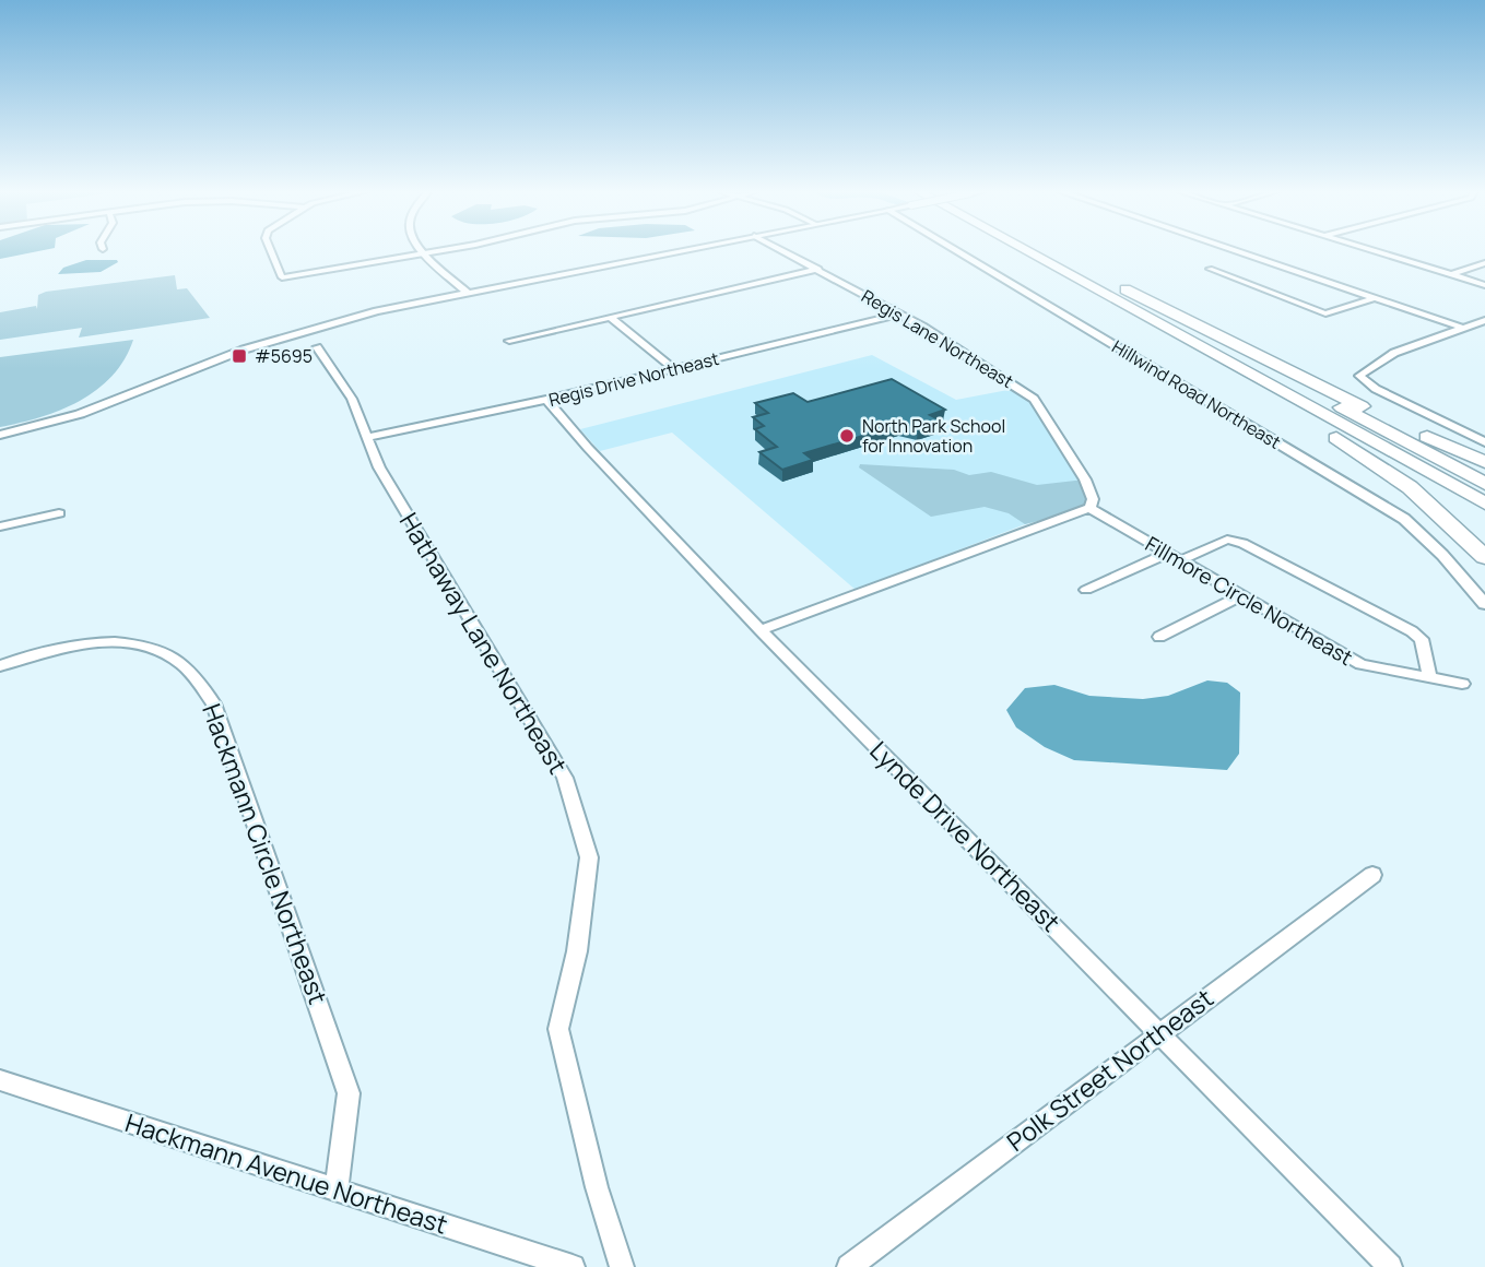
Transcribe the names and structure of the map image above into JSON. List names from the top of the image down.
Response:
{
  "streets": {
    "street": [
      "Regis Lane Northeast",
      "Regis Drive Northeast",
      "Hillwind Road Northeast",
      "Fillmore Circle Northeast",
      "Hathaway Lane Northeast",
      "Lynde Drive Northeast",
      "Hackmann Circle Northeast",
      "Polk Street Northeast",
      "Hackmann Avenue Northeast"
    ]
  },
  "crossings": [
    ["Regis Lane Northeast", "Regis Drive Northeast"],
    ["Regis Lane Northeast", "Fillmore Circle Northeast"],
    ["Regis Drive Northeast", "Hathaway Lane Northeast"],
    ["Regis Drive Northeast", "Lynde Drive Northeast"],
    ["Lynde Drive Northeast", "Polk Street Northeast"],
    ["Hackmann Circle Northeast", "Hackmann Avenue Northeast"]
  ],
  "places": {
    "transit": ["#5695"],
    "other": ["North Park School for Innovation"]
  }
}
